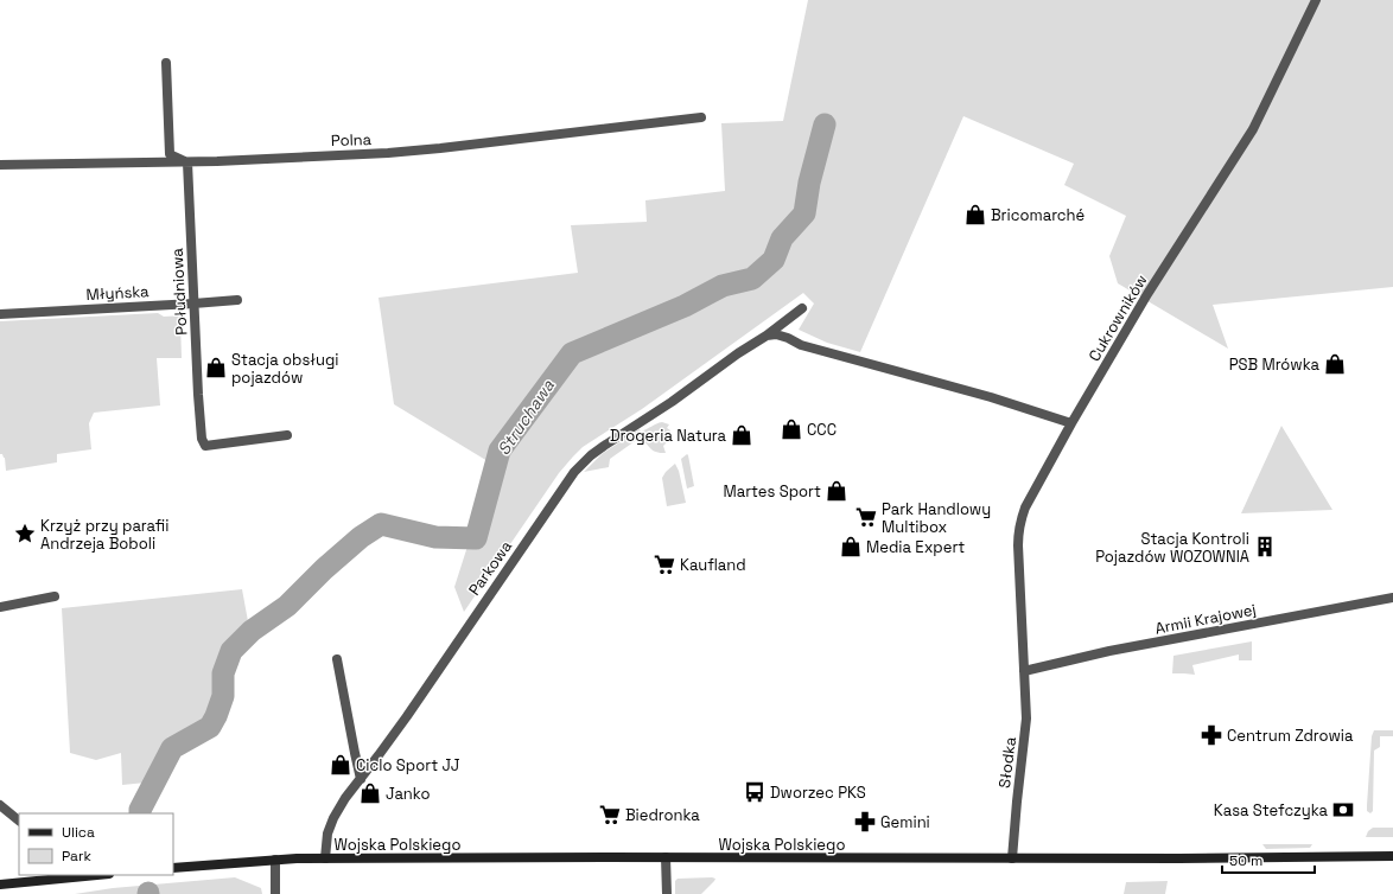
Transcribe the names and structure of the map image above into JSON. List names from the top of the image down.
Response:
{
  "streets": {
    "street": [
      "Polna",
      "Południowa",
      "Młyńska",
      "Cukrowników",
      "Parkowa",
      "Armii Krajowej",
      "Słodka",
      "Wojska Polskiego"
    ]
  },
  "crossings": [
    ["Polna", "Południowa"],
    ["Południowa", "Młyńska"],
    ["Cukrowników", "Armii Krajowej"],
    ["Cukrowników", "Słodka"],
    ["Parkowa", "Wojska Polskiego"],
    ["Armii Krajowej", "Słodka"],
    ["Słodka", "Wojska Polskiego"]
  ],
  "water": ["Struchawa"],
  "places": {
    "shop": [
      "Bricomarché",
      "PSB Mrówka",
      "Stacja obsługi pojazdów",
      "CCC",
      "Drogeria Natura",
      "Martes Sport",
      "Media Expert",
      "Ciclo Sport JJ",
      "Janko"
    ],
    "supermarket": ["Park Handlowy Multibox", "Kaufland", "Biedronka"],
    "place": ["Krzyż przy parafii Andrzeja Boboli"],
    "building": ["Stacja Kontroli Pojazdów WOZOWNIA"],
    "pharmacy": ["Centrum Zdrowia", "Gemini"],
    "bus stop": ["Dworzec PKS"],
    "bank": ["Kasa Stefczyka"]
  },
  "legend": ["Ulica", "Park"],
  "scale_bar": "50 m"
}
